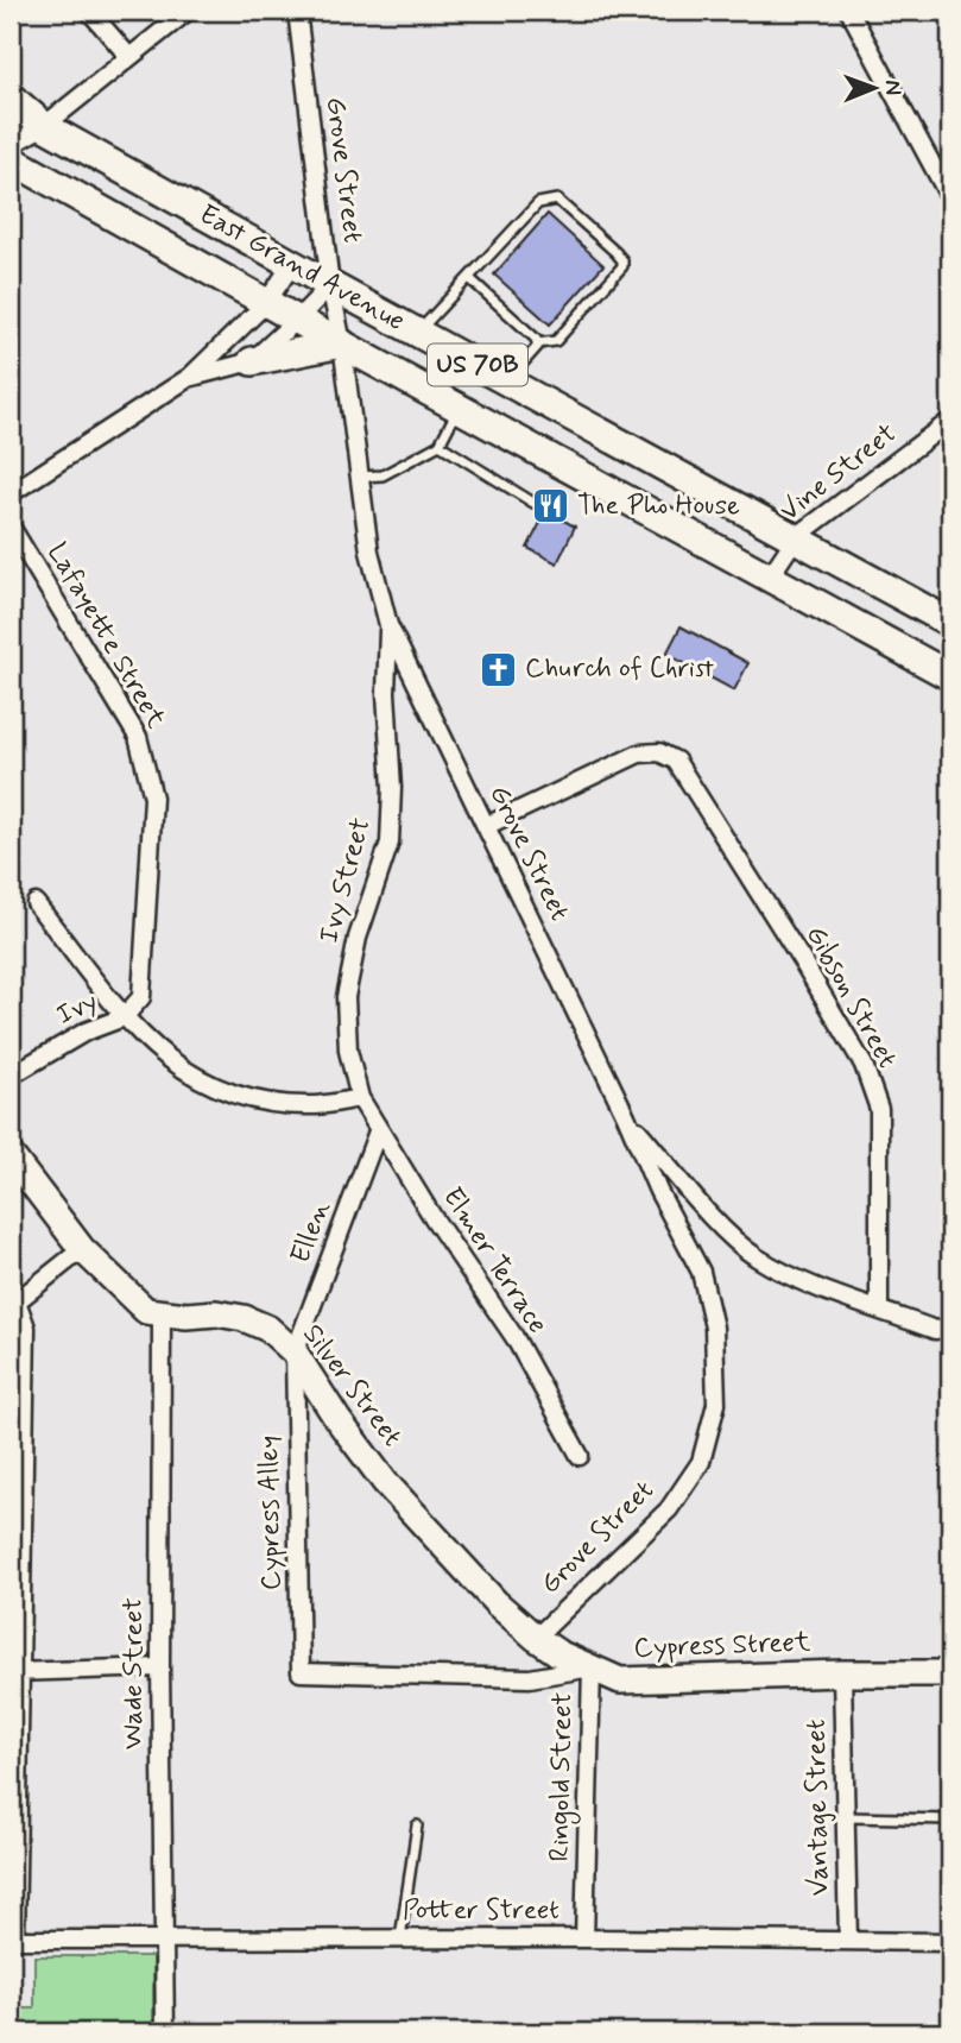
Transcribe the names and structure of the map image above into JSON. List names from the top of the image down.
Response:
{
  "streets": {
    "main road": ["East Grand Avenue", "US 70B"],
    "street": [
      "Grove Street",
      "Vine Street",
      "Lafayette Street",
      "Ivy Street",
      "Gibson Street",
      "Ivy",
      "Ellen",
      "Elmer Terrace",
      "Silver Street",
      "Cypress Alley",
      "Cypress Street",
      "Wade Street",
      "Ringold Street",
      "Vantage Street",
      "Potter Street"
    ]
  },
  "crossings": [
    ["Grove Street", "East Grand Avenue"],
    ["Grove Street", "Ivy Street"],
    ["Grove Street", "Gibson Street"],
    ["Grove Street", "Silver Street"],
    ["East Grand Avenue", "Vine Street"],
    ["Lafayette Street", "Ivy"],
    ["Ivy Street", "Elmer Terrace"],
    ["Ellen", "Elmer Terrace"],
    ["Ellen", "Silver Street"],
    ["Ellen", "Cypress Alley"],
    ["Silver Street", "Cypress Alley"],
    ["Silver Street", "Cypress Street"],
    ["Silver Street", "Wade Street"],
    ["Silver Street", "Ringold Street"],
    ["Cypress Alley", "Cypress Street"],
    ["Cypress Street", "Ringold Street"],
    ["Cypress Street", "Vantage Street"],
    ["Wade Street", "Potter Street"],
    ["Ringold Street", "Potter Street"],
    ["Vantage Street", "Potter Street"]
  ],
  "places": {
    "restaurant": ["The Pho House"],
    "church": ["Church of Christ"]
  },
  "north": "right"
}
